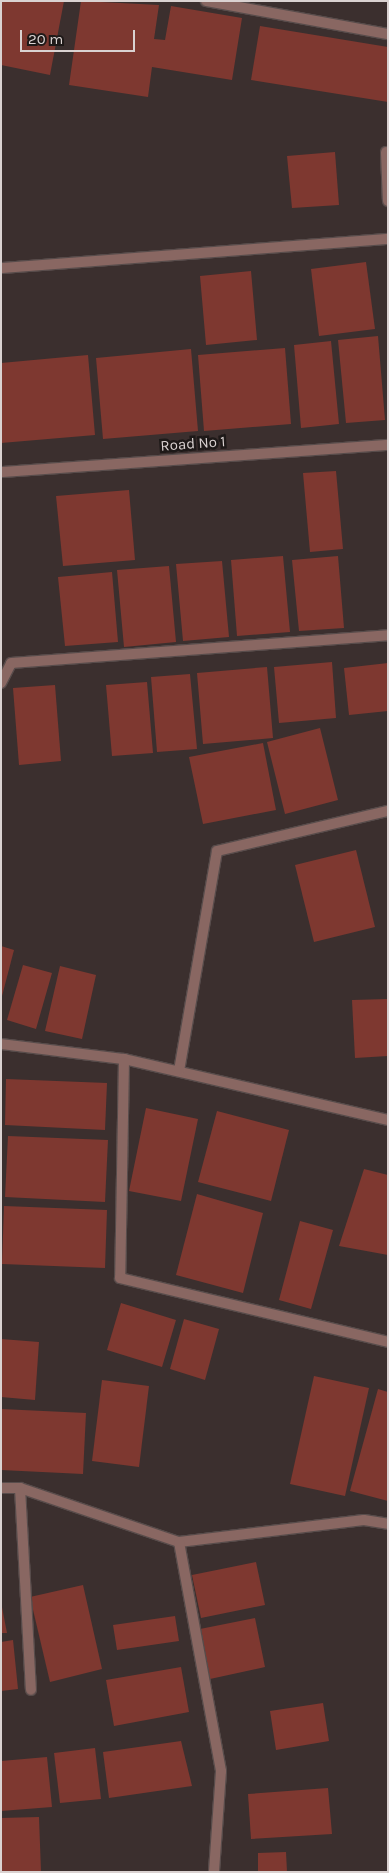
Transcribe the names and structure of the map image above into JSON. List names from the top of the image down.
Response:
{
  "streets": {
    "street": ["Road No 1"]
  },
  "scale_bar": "20 m"
}
